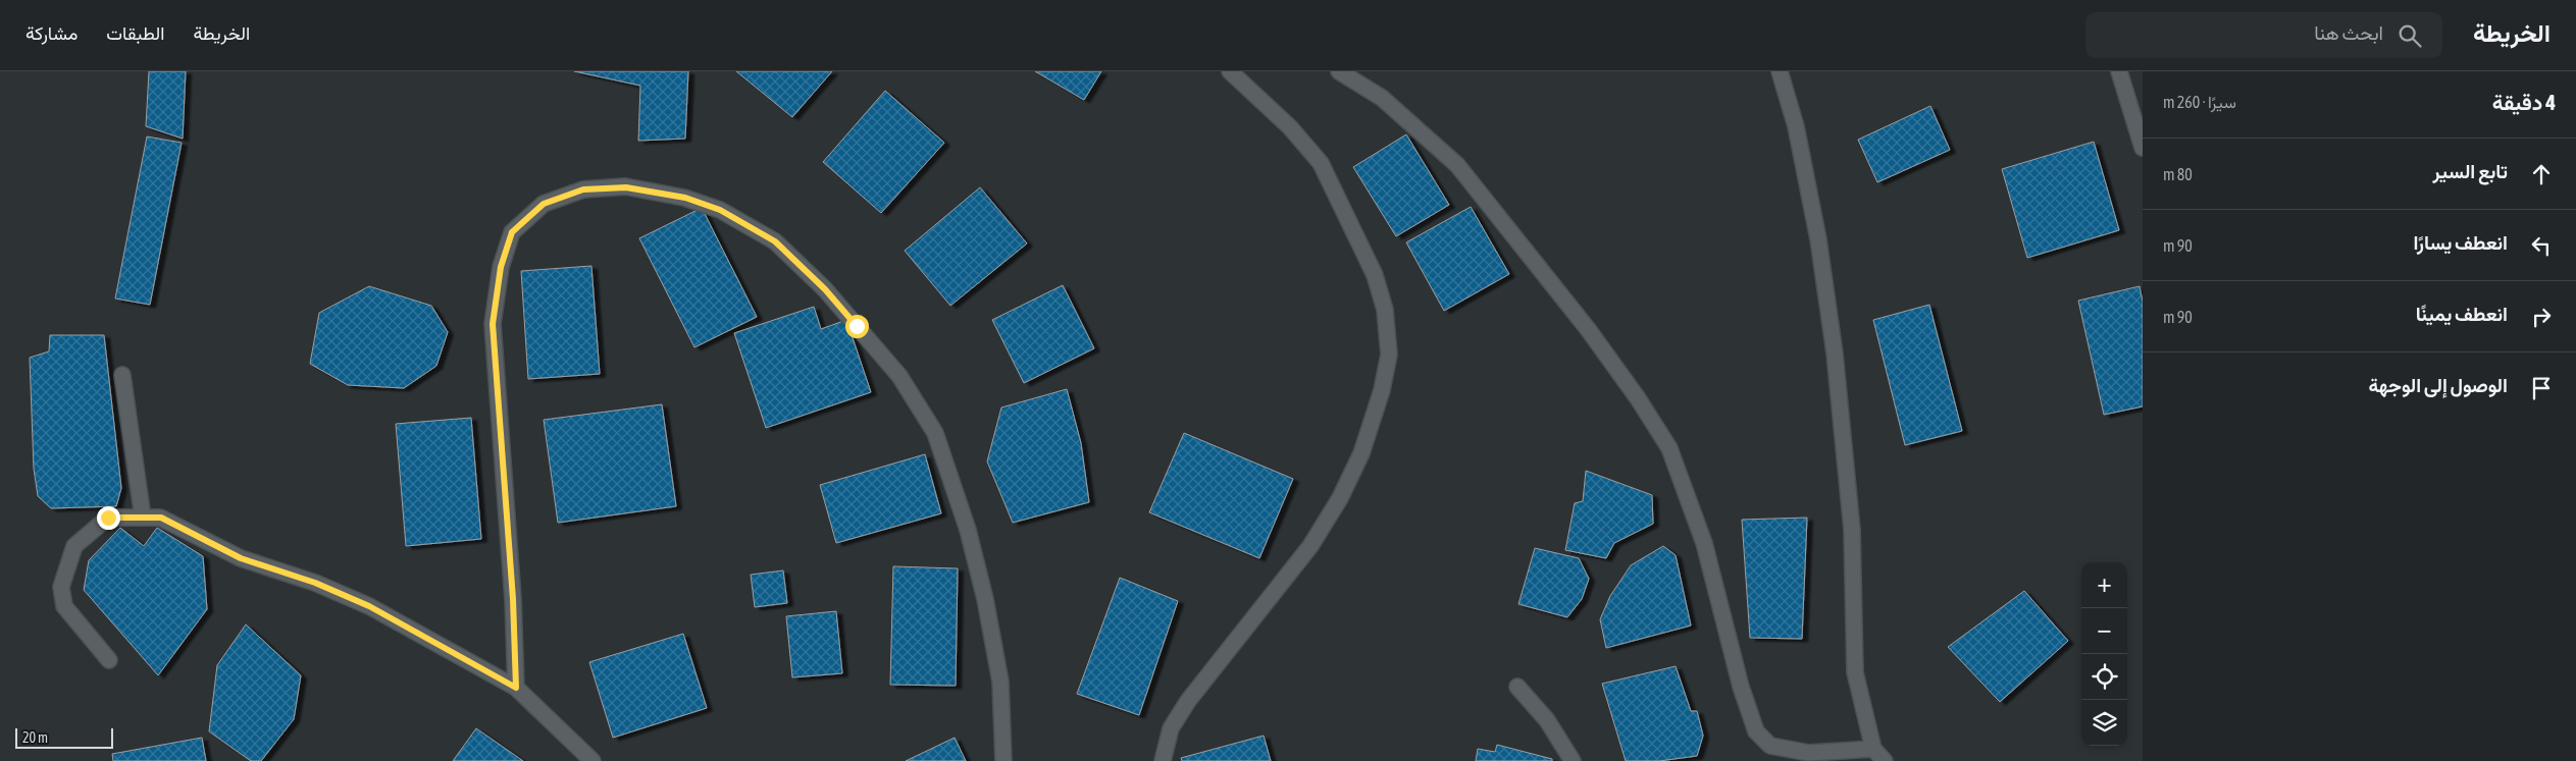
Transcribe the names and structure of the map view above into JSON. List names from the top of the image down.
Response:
{
  "scale_bar": "20 m",
  "page": {
    "header": "الخريطة",
    "search": "ابحث هنا",
    "nav": ["الخريطة", "الطبقات", "مشاركة"],
    "heading": ["4 دقيقة", "سيرًا · 260 m"],
    "list": [
      ["تابع السير", "80 m"],
      ["انعطف يسارًا", "90 m"],
      ["انعطف يمينًا", "90 m"],
      "الوصول إلى الوجهة"
    ],
    "map_buttons": ["+", "−"],
    "scale": "20 m"
  }
}
